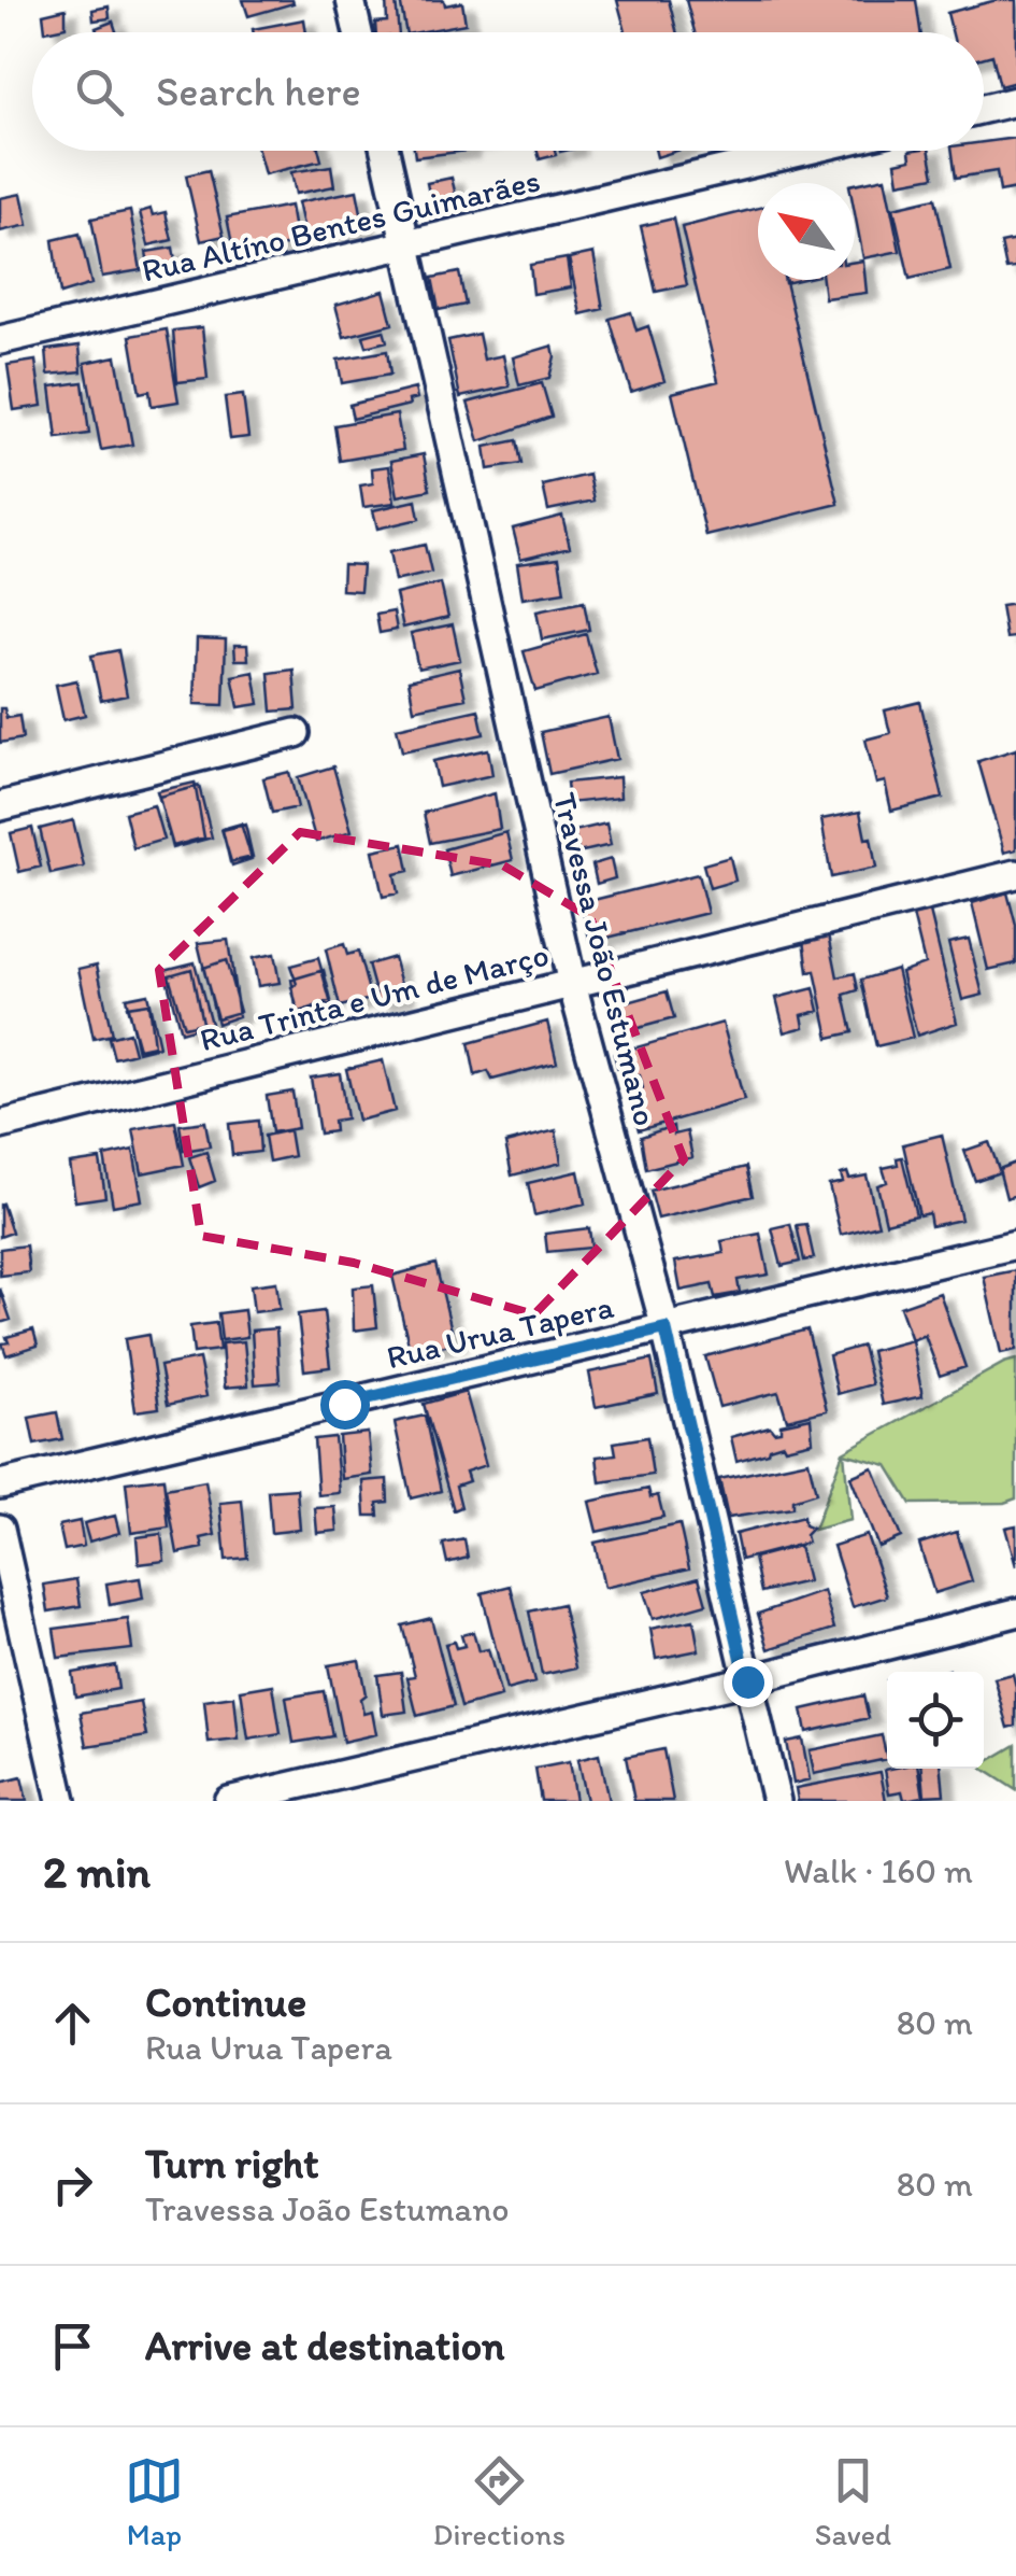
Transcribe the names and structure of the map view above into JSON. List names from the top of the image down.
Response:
{
  "streets": {
    "street": [
      "Rua Altíno Bentes Guimarães",
      "Travessa João Estumano",
      "Rua Trinta e Um de Março",
      "Rua Urua Tapera"
    ]
  },
  "crossings": [
    ["Rua Altíno Bentes Guimarães", "Travessa João Estumano"],
    ["Travessa João Estumano", "Rua Trinta e Um de Março"],
    ["Travessa João Estumano", "Rua Urua Tapera"]
  ],
  "north": "top left",
  "page": {
    "search": "Search here",
    "heading": ["2 min", "Walk · 160 m"],
    "list": [
      ["Continue", "Rua Urua Tapera", "80 m"],
      ["Turn right", "Travessa João Estumano", "80 m"],
      "Arrive at destination"
    ],
    "nav": ["Map", "Directions", "Saved"]
  }
}
